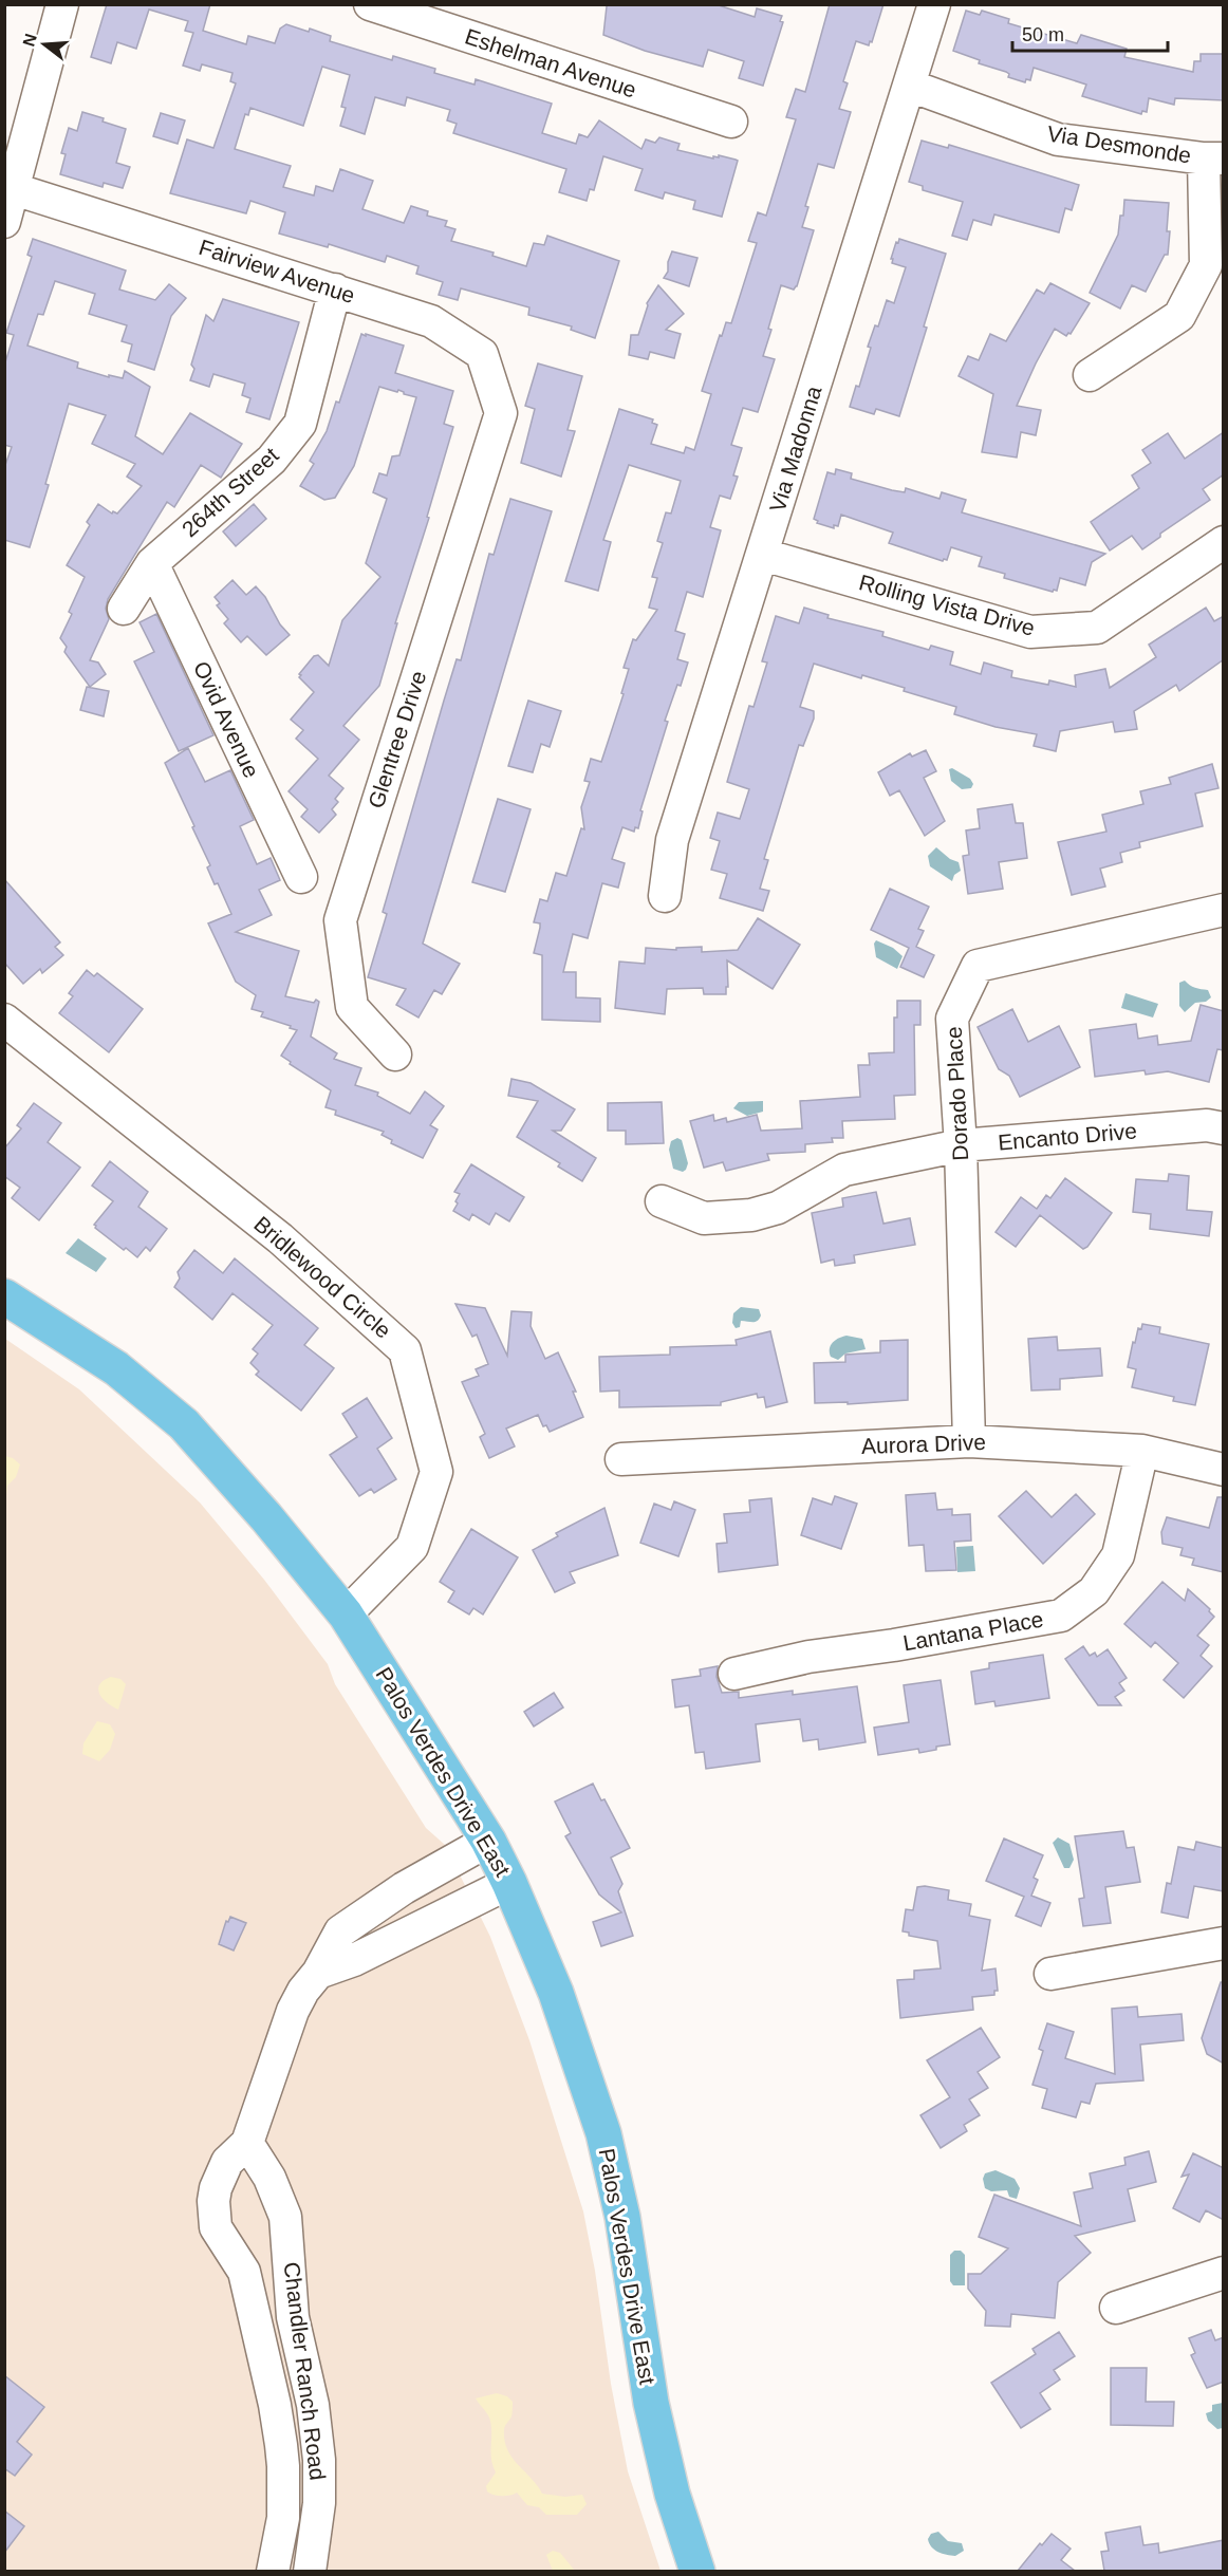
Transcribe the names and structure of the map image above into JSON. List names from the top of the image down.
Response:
{
  "streets": {
    "main road": ["Palos Verdes Drive East"],
    "street": [
      "Eshelman Avenue",
      "Via Desmonde",
      "Fairview Avenue",
      "Via Madonna",
      "264th Street",
      "Rolling Vista Drive",
      "Ovid Avenue",
      "Glentree Drive",
      "Dorado Place",
      "Encanto Drive",
      "Bridlewood Circle",
      "Aurora Drive",
      "Lantana Place",
      "Chandler Ranch Road"
    ]
  },
  "crossings": [
    ["Via Desmonde", "Via Madonna"],
    ["Fairview Avenue", "264th Street"],
    ["Fairview Avenue", "Glentree Drive"],
    ["Via Madonna", "Rolling Vista Drive"],
    ["264th Street", "Ovid Avenue"],
    ["Dorado Place", "Encanto Drive"],
    ["Dorado Place", "Aurora Drive"],
    ["Bridlewood Circle", "Palos Verdes Drive East"],
    ["Aurora Drive", "Lantana Place"],
    ["Palos Verdes Drive East", "Chandler Ranch Road"]
  ],
  "scale_bar": "50 m",
  "north": "left"
}
